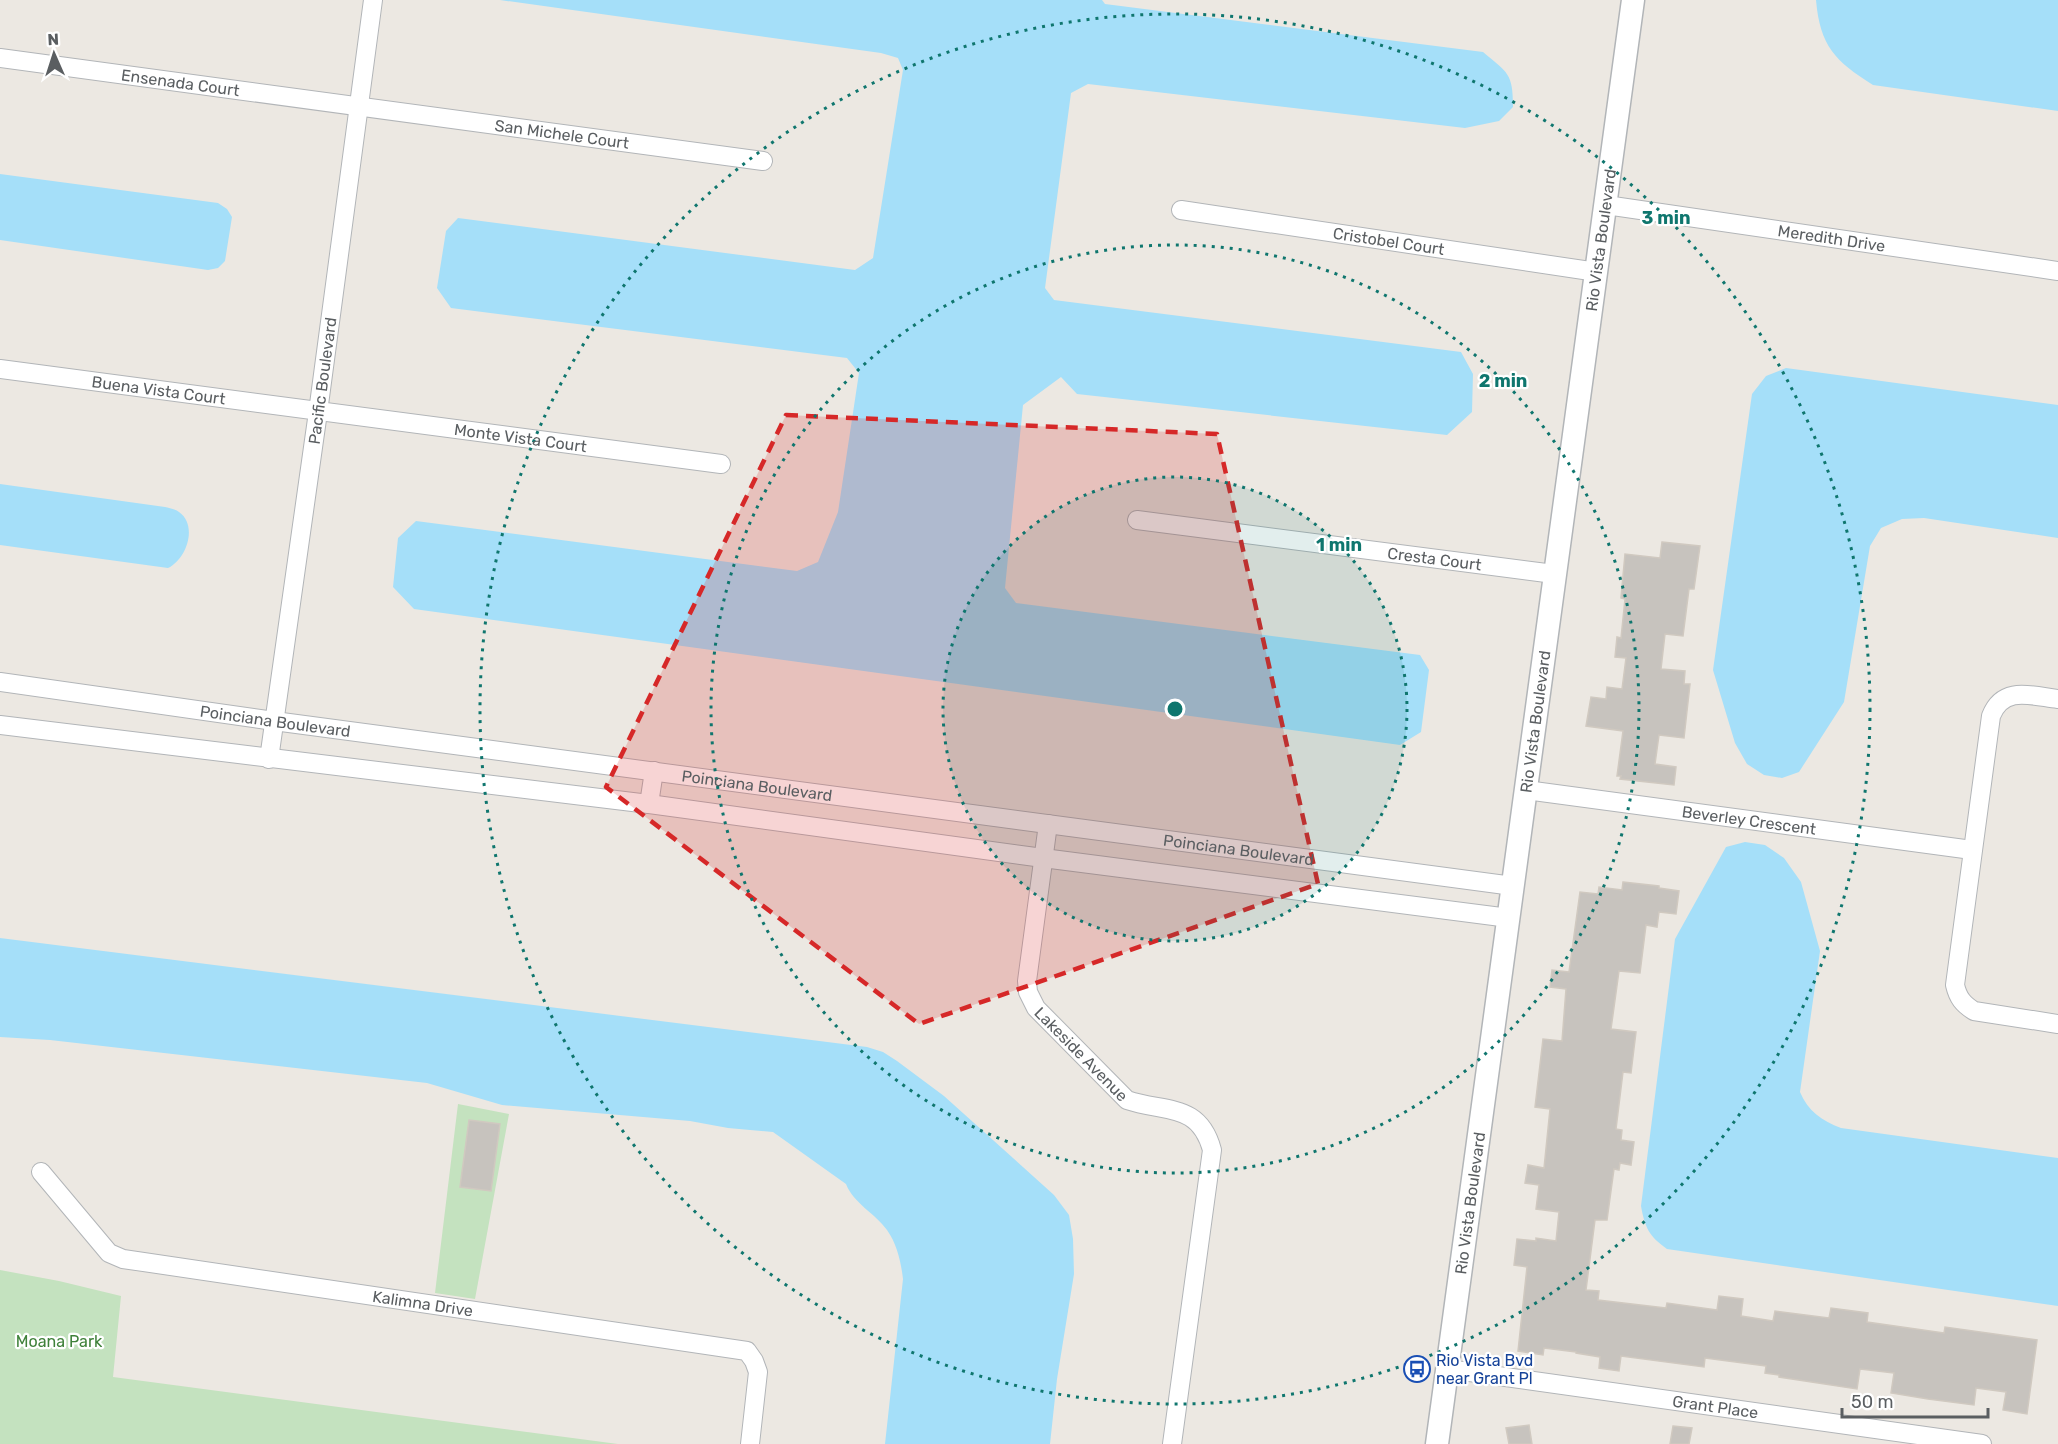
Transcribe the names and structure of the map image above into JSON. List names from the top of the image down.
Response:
{
  "streets": {
    "street": [
      "Ensenada Court",
      "San Michele Court",
      "Meredith Drive",
      "Rio Vista Boulevard",
      "Cristobel Court",
      "Pacific Boulevard",
      "Buena Vista Court",
      "Monte Vista Court",
      "Cresta Court",
      "Poinciana Boulevard",
      "Beverley Crescent",
      "Lakeside Avenue",
      "Kalimna Drive",
      "Grant Place"
    ]
  },
  "crossings": [
    ["Ensenada Court", "San Michele Court"],
    ["Ensenada Court", "Pacific Boulevard"],
    ["San Michele Court", "Pacific Boulevard"],
    ["Meredith Drive", "Rio Vista Boulevard"],
    ["Rio Vista Boulevard", "Cristobel Court"],
    ["Rio Vista Boulevard", "Cresta Court"],
    ["Rio Vista Boulevard", "Poinciana Boulevard"],
    ["Rio Vista Boulevard", "Beverley Crescent"],
    ["Rio Vista Boulevard", "Grant Place"],
    ["Pacific Boulevard", "Buena Vista Court"],
    ["Pacific Boulevard", "Monte Vista Court"],
    ["Pacific Boulevard", "Poinciana Boulevard"],
    ["Buena Vista Court", "Monte Vista Court"],
    ["Poinciana Boulevard", "Lakeside Avenue"]
  ],
  "parks": ["Moana Park"],
  "places": {
    "bus stop": ["Rio Vista Bvd near Grant Pl"]
  },
  "scale_bar": "50 m",
  "north": "top",
  "rings": ["3 min", "2 min", "1 min"]
}
